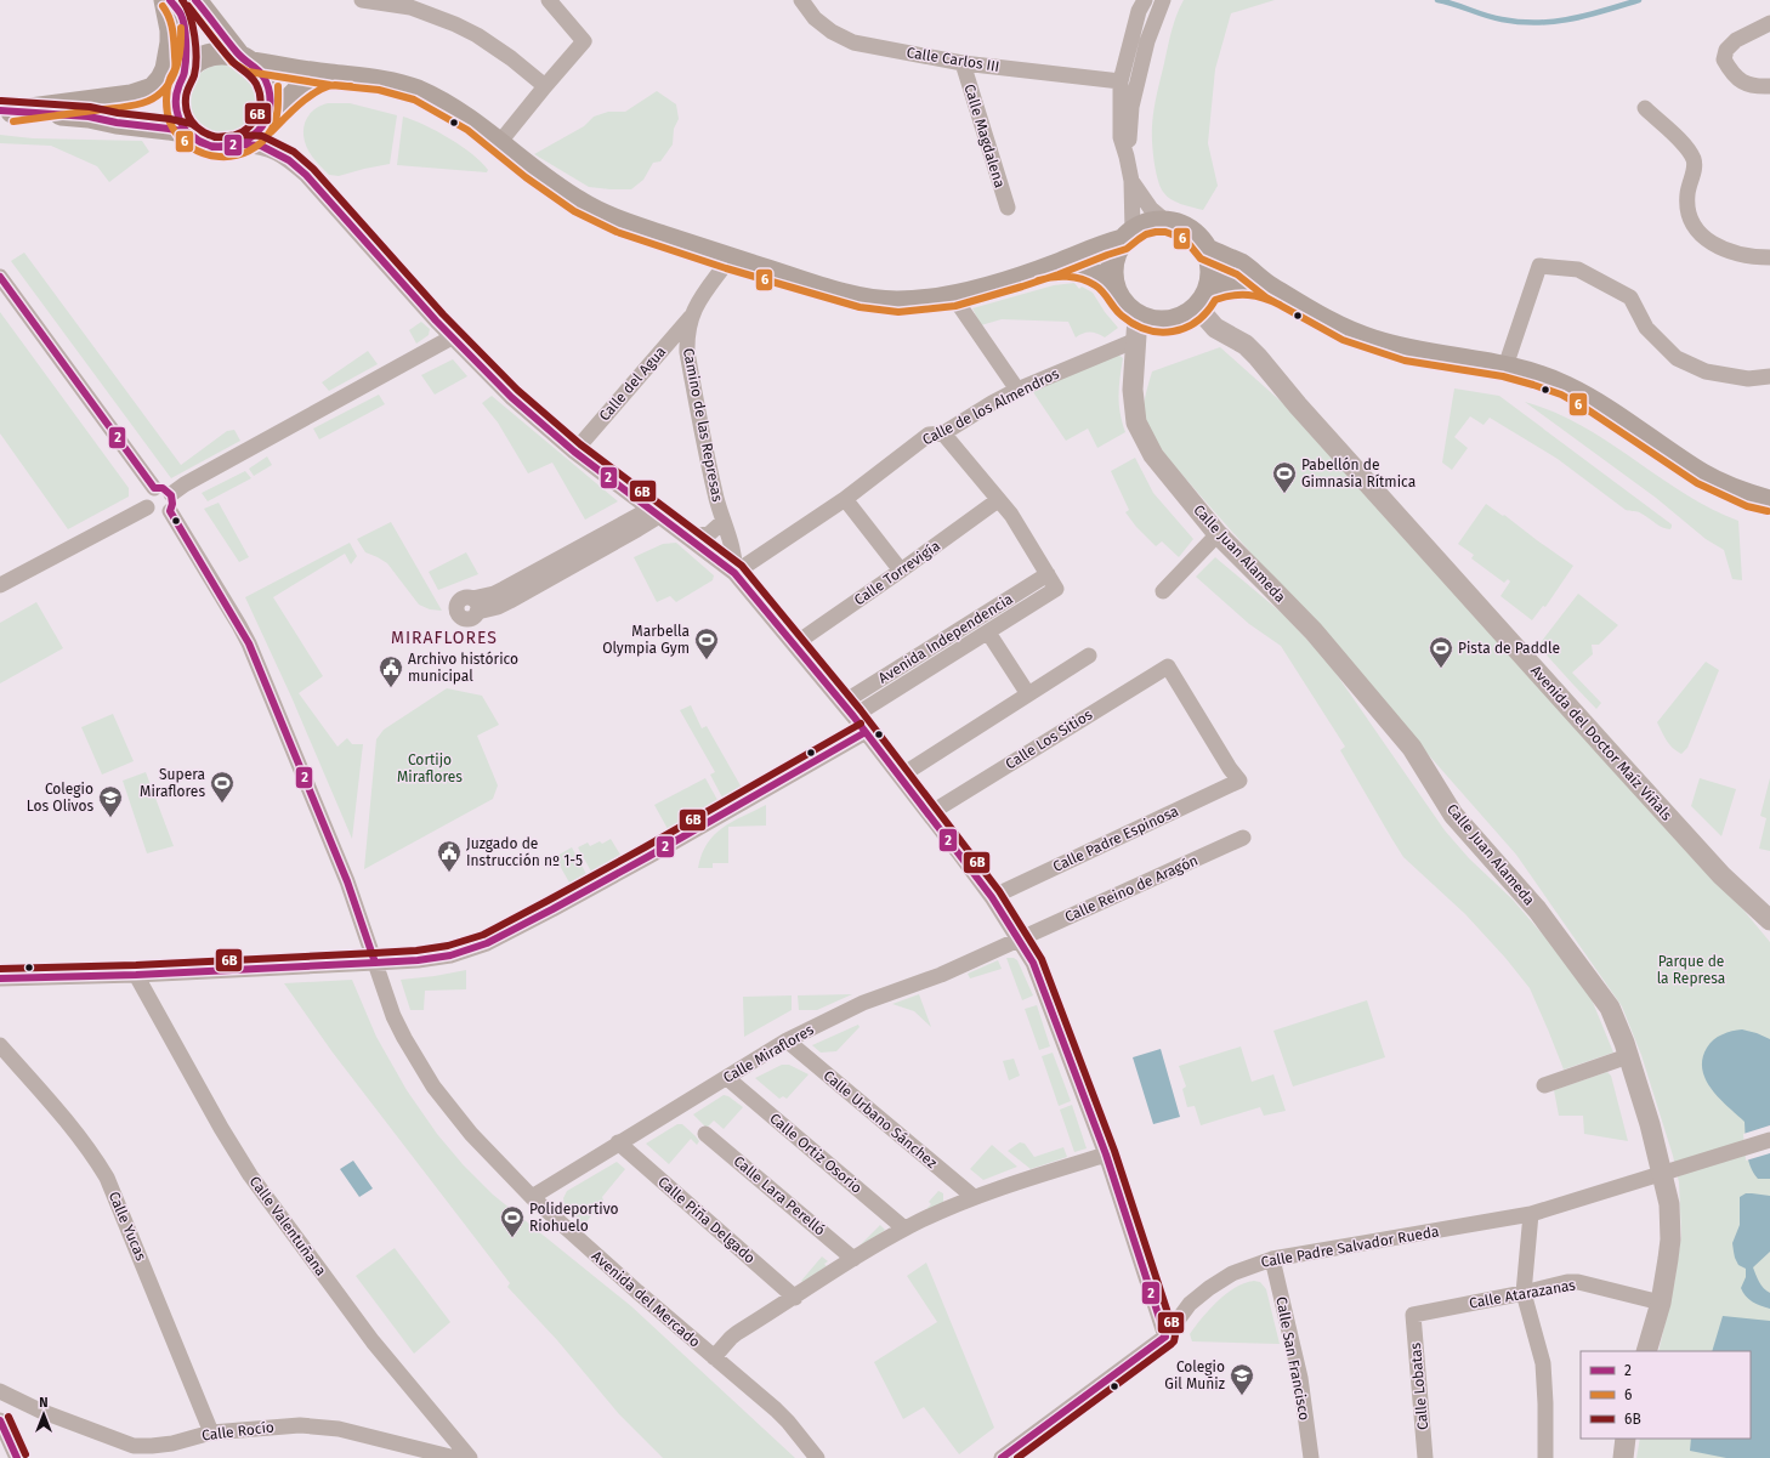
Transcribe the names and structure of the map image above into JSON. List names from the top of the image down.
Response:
{
  "streets": {
    "street": [
      "Calle Carlos III",
      "Calle Magdalena",
      "Calle del Agua",
      "Calle de los Almendros",
      "Camino de las Represas",
      "Calle Juan Alameda",
      "Calle Torrevigía",
      "Avenida Independencia",
      "Calle Los Sitios",
      "Avenida del Doctor Maíz Viñals",
      "Calle Padre Espinosa",
      "Calle Reino de Aragón",
      "Calle Miraflores",
      "Calle Urbano Sánchez",
      "Calle Ortiz Osorio",
      "Calle Lara Perelló",
      "Calle Piña Delgado",
      "Calle Yucas",
      "Calle Valentuñana",
      "Calle Padre Salvador Rueda",
      "Calle Atarazanas",
      "Avenida del Mercado",
      "Calle San Francisco",
      "Calle Lobatas",
      "Calle Rocío"
    ]
  },
  "crossings": [
    ["Calle Carlos III", "Calle Magdalena"],
    ["Calle del Agua", "Camino de las Represas"],
    ["Calle de los Almendros", "Camino de las Represas"],
    ["Calle de los Almendros", "Calle Juan Alameda"],
    ["Calle Juan Alameda", "Avenida del Doctor Maíz Viñals"],
    ["Calle Juan Alameda", "Calle Padre Salvador Rueda"],
    ["Calle Juan Alameda", "Calle Atarazanas"],
    ["Calle Los Sitios", "Calle Padre Espinosa"],
    ["Calle Reino de Aragón", "Calle Miraflores"],
    ["Calle Miraflores", "Calle Urbano Sánchez"],
    ["Calle Miraflores", "Calle Ortiz Osorio"],
    ["Calle Miraflores", "Calle Piña Delgado"],
    ["Calle Miraflores", "Avenida del Mercado"],
    ["Calle Yucas", "Calle Rocío"],
    ["Calle Padre Salvador Rueda", "Calle San Francisco"],
    ["Calle Atarazanas", "Calle Lobatas"]
  ],
  "districts": ["MIRAFLORES"],
  "parks": ["Cortijo Miraflores", "Parque de la Represa"],
  "places": {
    "sports": [
      "Pabellón de Gimnasia Rítmica",
      "Marbella Olympia Gym",
      "Pista de Paddle",
      "Supera Miraflores",
      "Polideportivo Riohuelo"
    ],
    "public building": ["Archivo histórico municipal", "Juzgado de Instrucción nº 1-5"],
    "school or university": ["Colegio Los Olivos", "Colegio Gil Muñiz"]
  },
  "lines": ["transit line 2", "transit line 6B", "transit line 6"],
  "legend": ["2", "6", "6B"],
  "north": "top"
}
